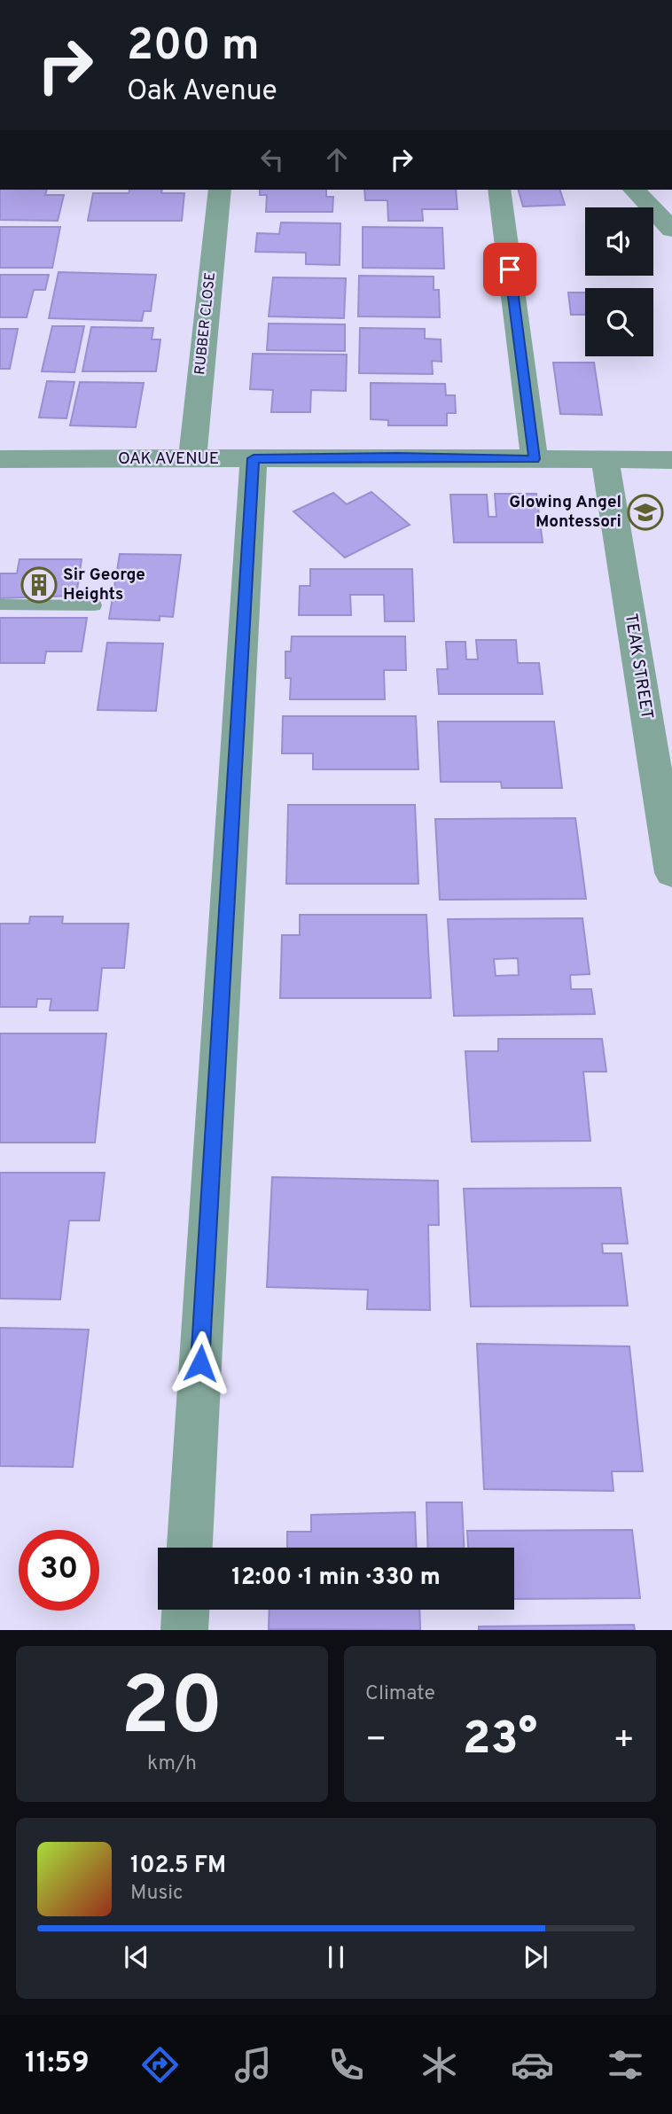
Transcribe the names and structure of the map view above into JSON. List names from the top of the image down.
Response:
{
  "streets": {
    "street": ["RUBBER CLOSE", "OAK AVENUE", "TEAK STREET"]
  },
  "crossings": [
    ["RUBBER CLOSE", "OAK AVENUE"],
    ["OAK AVENUE", "TEAK STREET"]
  ],
  "places": {
    "school or university": ["Glowing Angel Montessori"],
    "building": ["Sir George Heights"]
  },
  "page": {
    "turn": ["200 m", "Oak Avenue"],
    "limit": "30",
    "trip": "12:00 · 1 min · 330 m",
    "tile": [
      ["20", "km/h"],
      "Climate"
    ],
    "heat": ["−", "23°", "+"],
    "song": ["102.5 FM", "Music"],
    "tabs": "11:59"
  }
}
